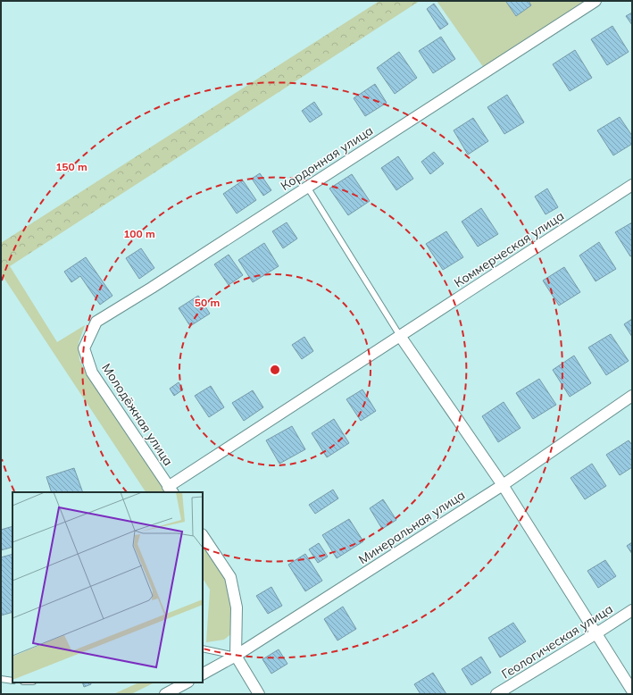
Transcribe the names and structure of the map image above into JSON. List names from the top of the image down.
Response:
{
  "streets": {
    "street": [
      "Кордонная улица",
      "Коммерческая улица",
      "Молодёжная улица",
      "Минеральная улица",
      "Геологическая улица"
    ]
  },
  "crossings": [
    ["Кордонная улица", "Молодёжная улица"],
    ["Коммерческая улица", "Молодёжная улица"]
  ],
  "rings": ["150 m", "100 m", "50 m"]
}
